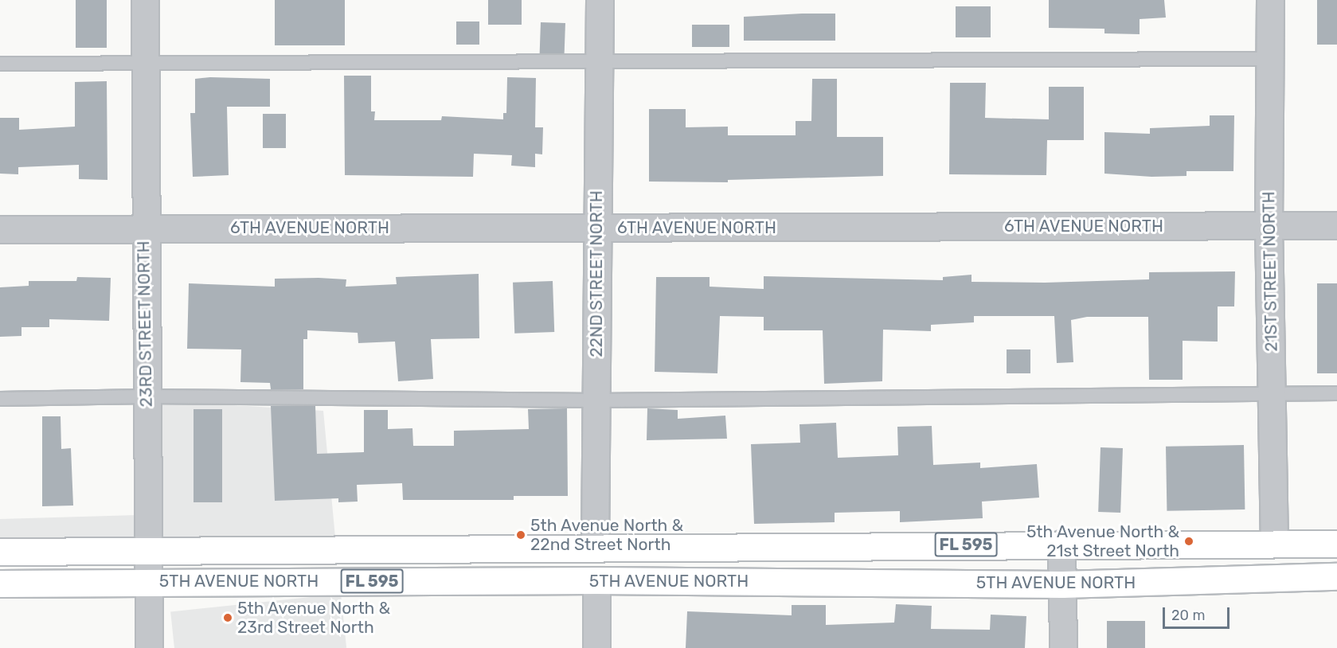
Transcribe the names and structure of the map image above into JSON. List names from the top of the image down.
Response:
{
  "streets": {
    "main road": ["FL 595", "5TH AVENUE NORTH"],
    "street": [
      "6TH AVENUE NORTH",
      "21ST STREET NORTH",
      "22ND STREET NORTH",
      "23RD STREET NORTH"
    ]
  },
  "crossings": [
    ["6TH AVENUE NORTH", "21ST STREET NORTH"],
    ["6TH AVENUE NORTH", "22ND STREET NORTH"],
    ["6TH AVENUE NORTH", "23RD STREET NORTH"],
    ["21ST STREET NORTH", "5TH AVENUE NORTH"],
    ["22ND STREET NORTH", "5TH AVENUE NORTH"],
    ["23RD STREET NORTH", "5TH AVENUE NORTH"]
  ],
  "places": ["5th Avenue North & 22nd Street North", "5th Avenue North & 21st Street North", "5th Avenue North & 23rd Street North"],
  "scale_bar": "20 m"
}
